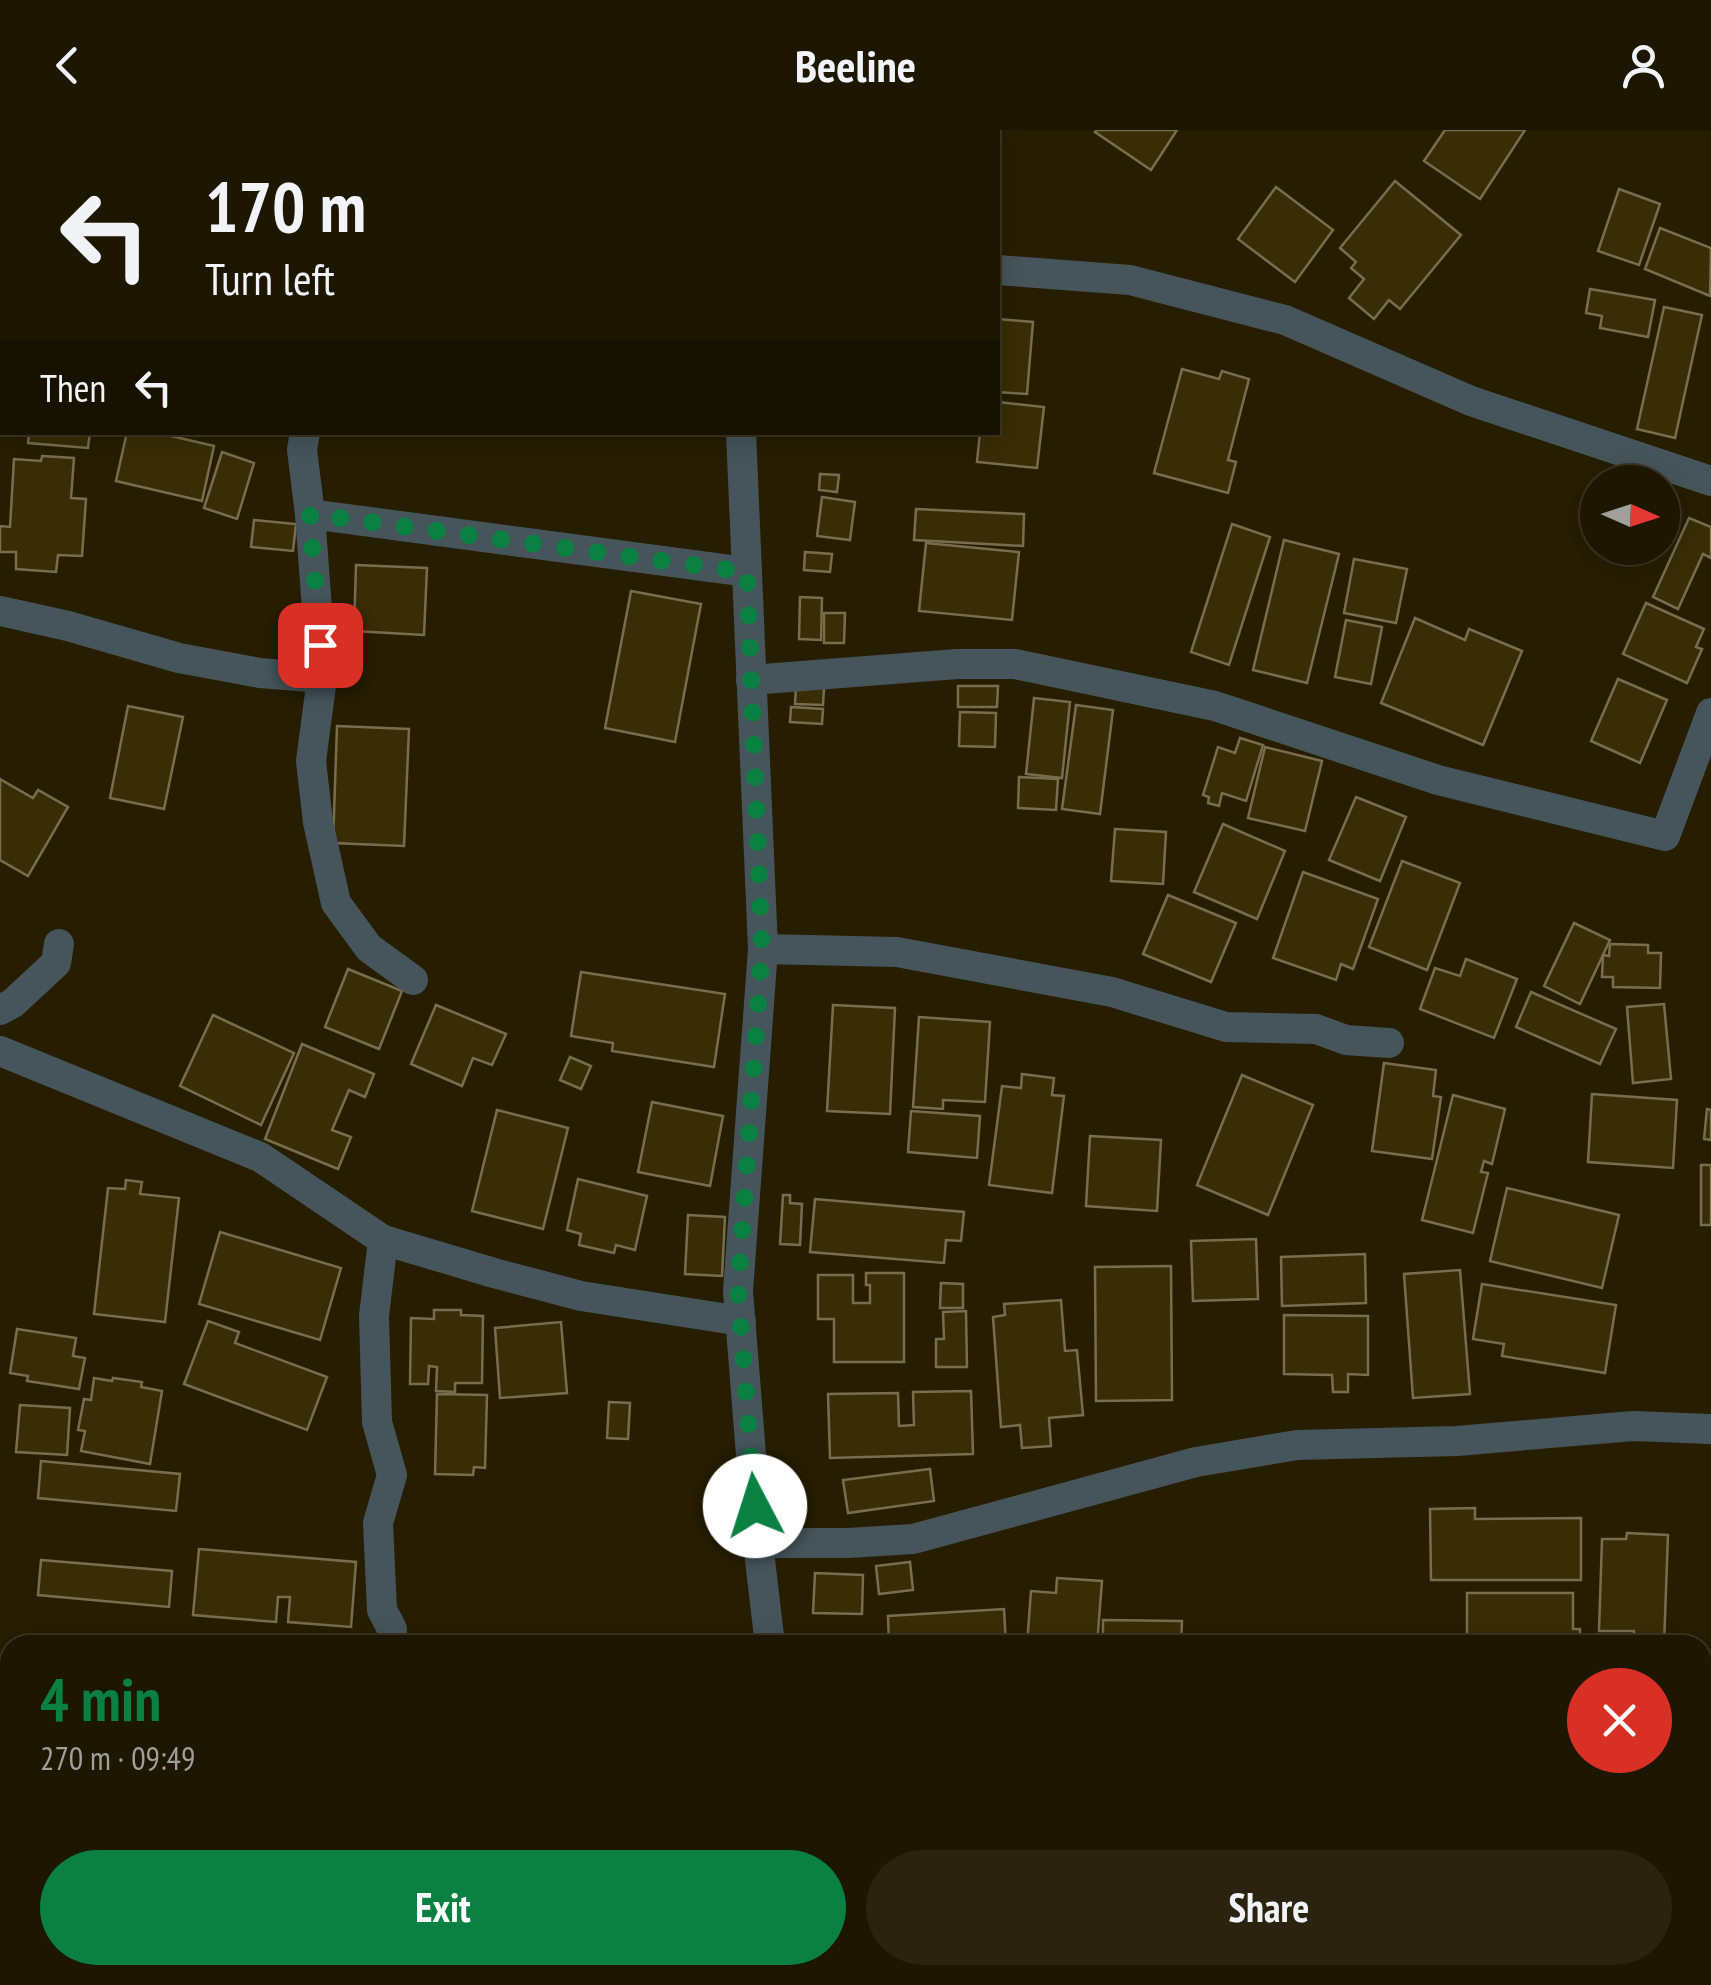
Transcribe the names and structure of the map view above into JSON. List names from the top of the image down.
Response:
{
  "north": "right",
  "page": {
    "header": "Beeline",
    "turn": ["170 m", "Turn left"],
    "then": "Then",
    "heading": ["4 min", "270 m · 09:49"],
    "buttons": ["Exit", "Share"]
  }
}
